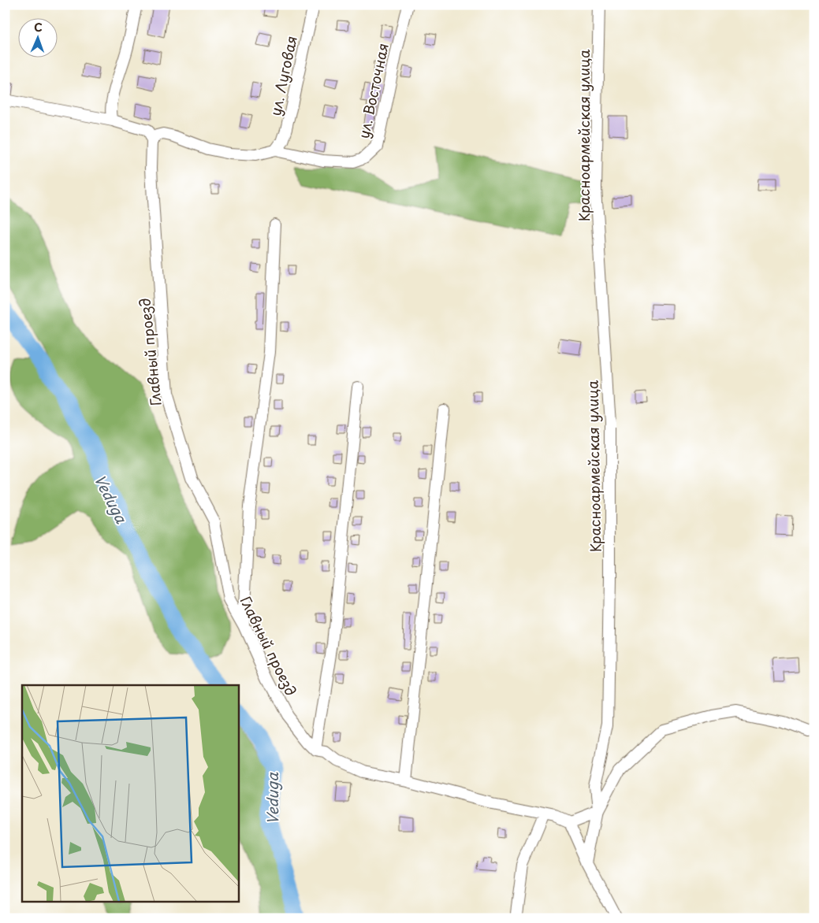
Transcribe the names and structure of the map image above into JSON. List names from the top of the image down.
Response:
{
  "streets": {
    "street": [
      "ул. Луговая",
      "ул. Восточная",
      "Красноармейская улица",
      "Главный проезд"
    ]
  },
  "crossings": [
    ["ул. Луговая", "ул. Восточная"]
  ],
  "water": ["Veduga"],
  "north": "top"
}
